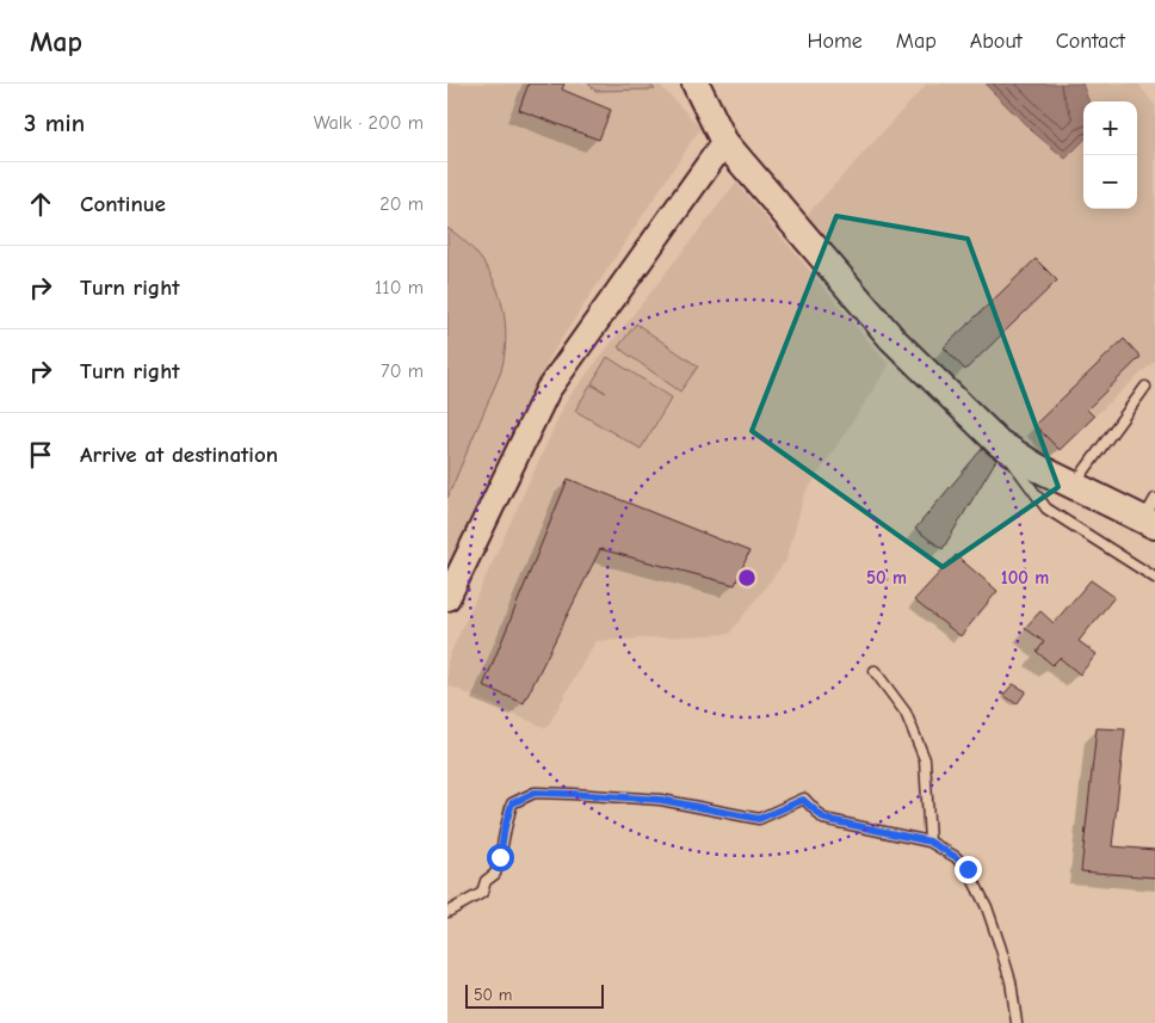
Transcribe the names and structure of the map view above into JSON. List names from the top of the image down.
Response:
{
  "scale_bar": "50 m",
  "page": {
    "header": "Map",
    "nav": [
      "Home",
      "Map",
      "About",
      "Contact"
    ],
    "heading": ["3 min", "Walk · 200 m"],
    "map_buttons": ["+", "−"],
    "list": [
      ["Continue", "20 m"],
      ["Turn right", "110 m"],
      ["Turn right", "70 m"],
      "Arrive at destination"
    ],
    "scale": "50 m"
  },
  "rings": ["50 m", "100 m"]
}
